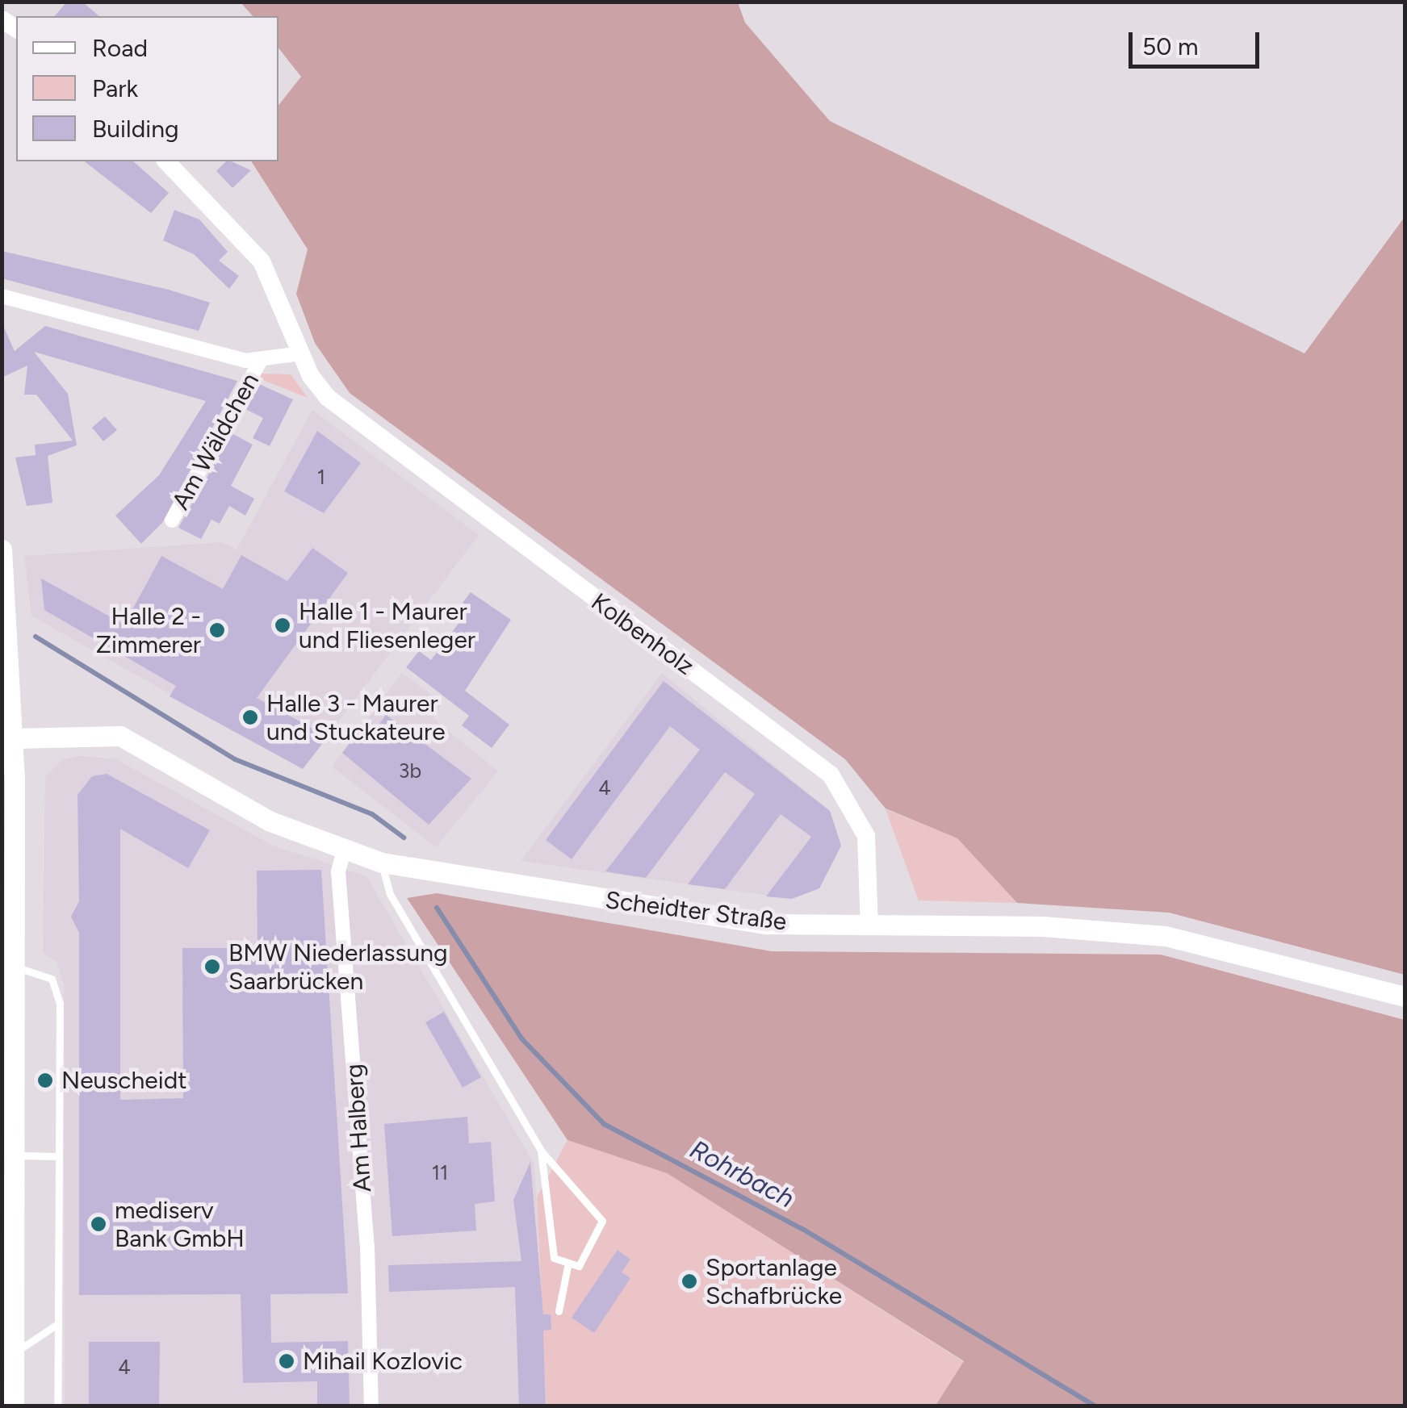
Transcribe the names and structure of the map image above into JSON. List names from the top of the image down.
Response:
{
  "streets": {
    "main road": ["Scheidter Straße"],
    "street": ["Am Wäldchen", "Kolbenholz", "Am Halberg"]
  },
  "crossings": [
    ["Kolbenholz", "Scheidter Straße"],
    ["Scheidter Straße", "Am Halberg"]
  ],
  "water": ["Rohrbach"],
  "places": [
    "Halle 1 - Maurer und Fliesenleger",
    "Halle 2 - Zimmerer",
    "Halle 3 - Maurer und Stuckateure",
    "BMW Niederlassung Saarbrücken",
    "Neuscheidt",
    "mediserv Bank GmbH",
    "Sportanlage Schafbrücke",
    "Mihail Kozlovic"
  ],
  "house_numbers": [
    "1",
    "3b",
    "4",
    "11",
    "4"
  ],
  "legend": ["Road", "Park", "Building"],
  "scale_bar": "50 m"
}
